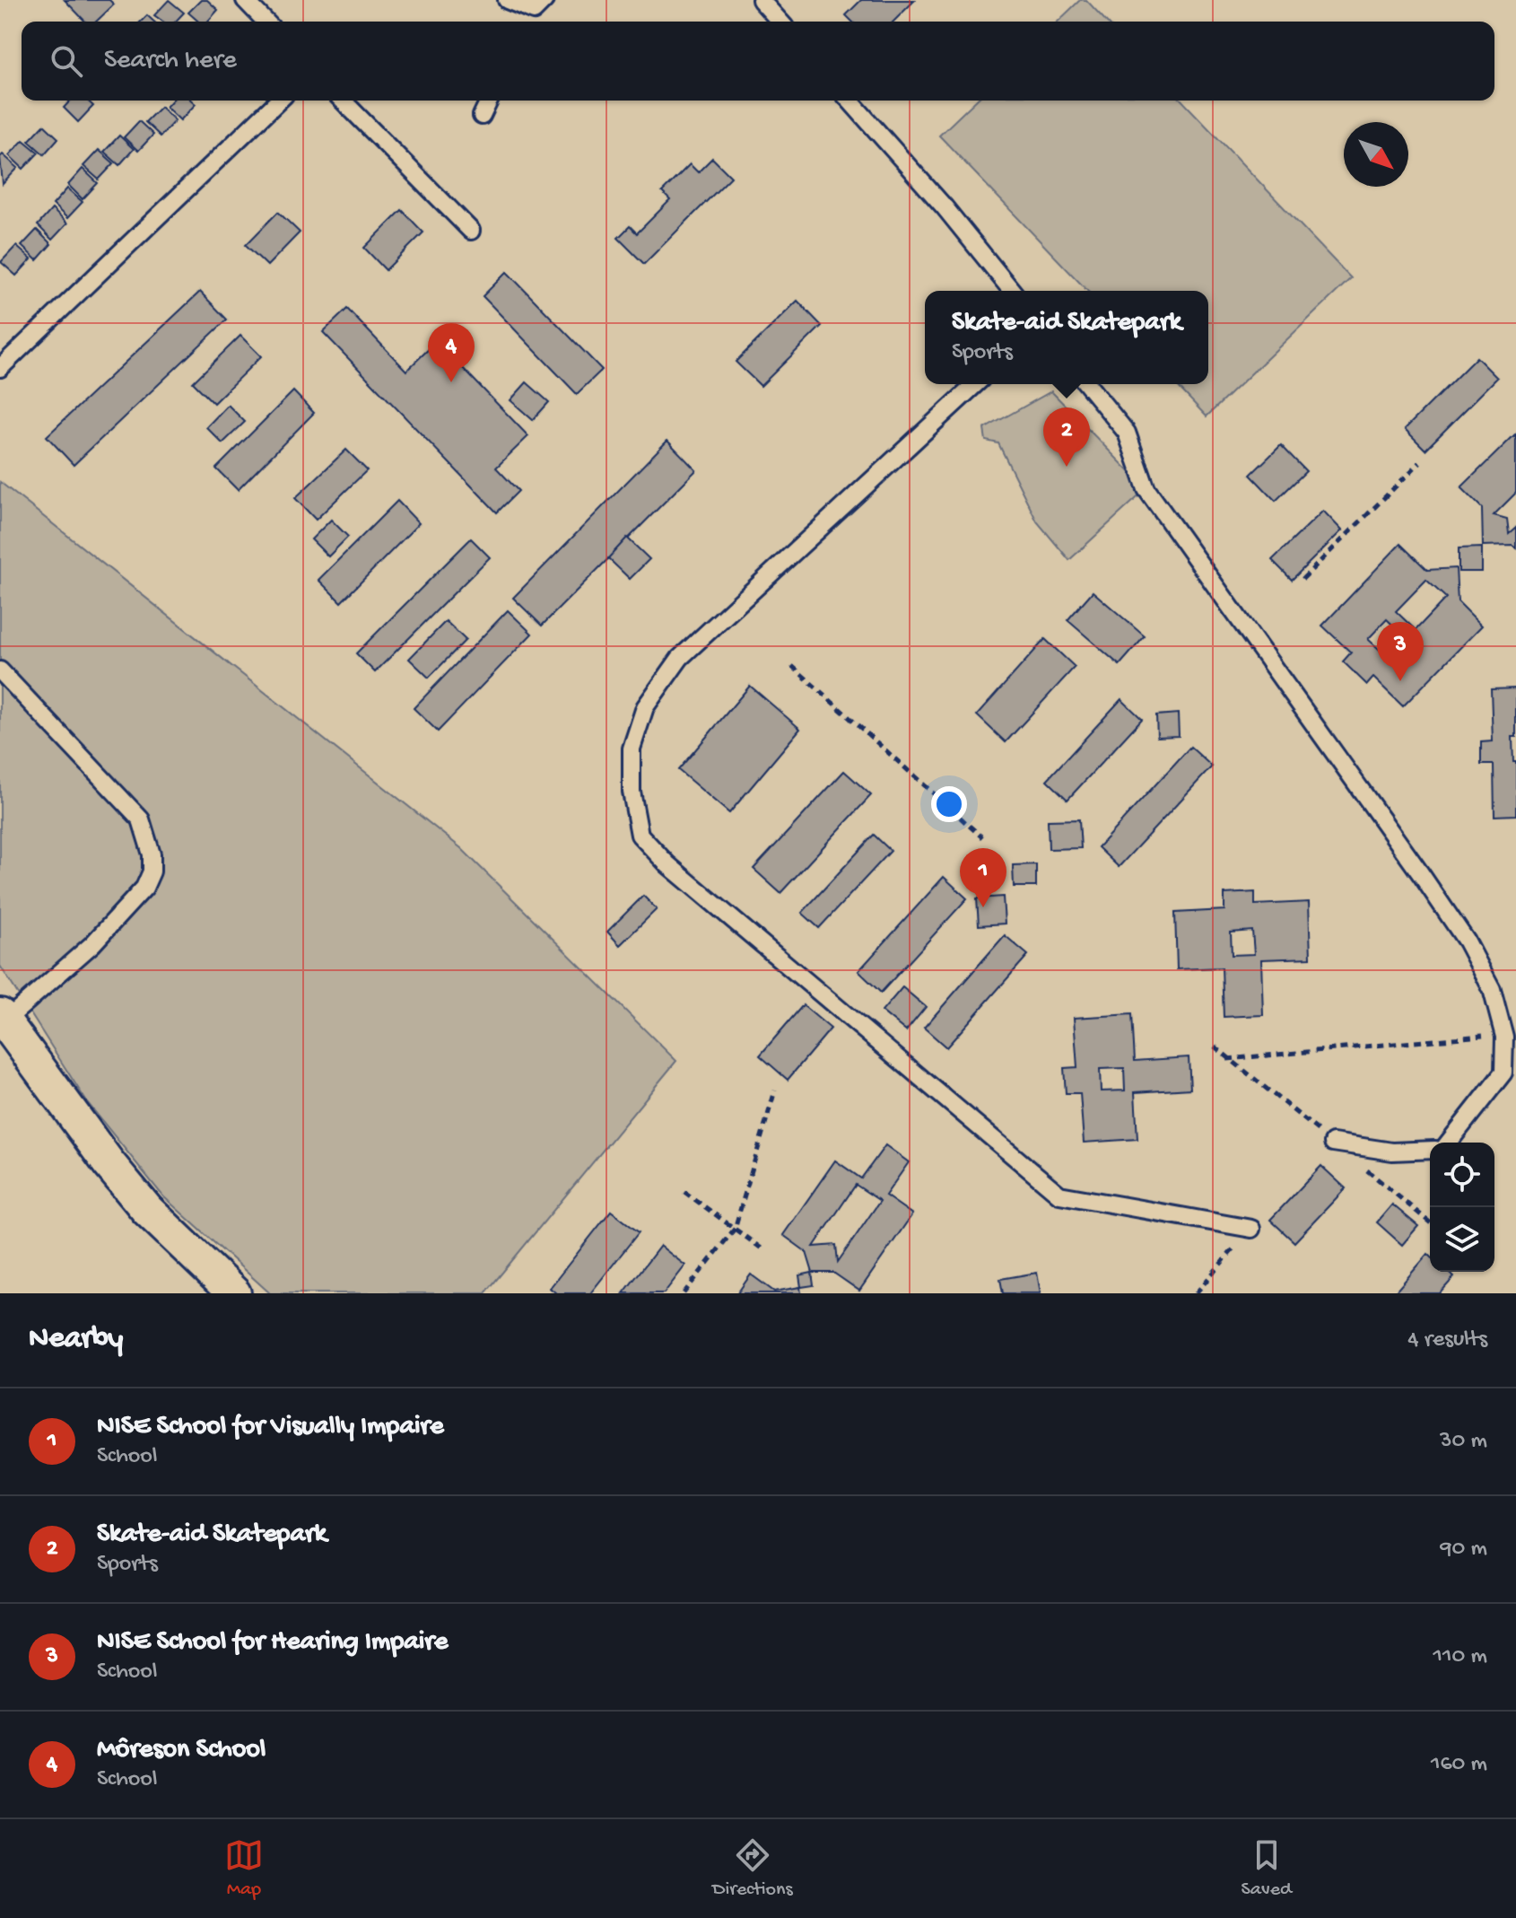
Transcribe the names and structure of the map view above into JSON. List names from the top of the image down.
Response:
{
  "north": "bottom right",
  "page": {
    "search": "Search here",
    "popup": ["Skate-aid Skatepark", "Sports"],
    "pins": [
      "4",
      "2",
      "3",
      "1"
    ],
    "heading": ["Nearby", "4 results"],
    "list": [
      {
        "mark": "1",
        "name": "NISE School for Visually Impaire",
        "note": "School",
        "value": "30 m"
      },
      {
        "mark": "2",
        "name": "Skate-aid Skatepark",
        "note": "Sports",
        "value": "90 m"
      },
      {
        "mark": "3",
        "name": "NISE School for Hearing Impaire",
        "note": "School",
        "value": "110 m"
      },
      {
        "mark": "4",
        "name": "Môreson School",
        "note": "School",
        "value": "160 m"
      }
    ],
    "nav": ["Map", "Directions", "Saved"]
  }
}
